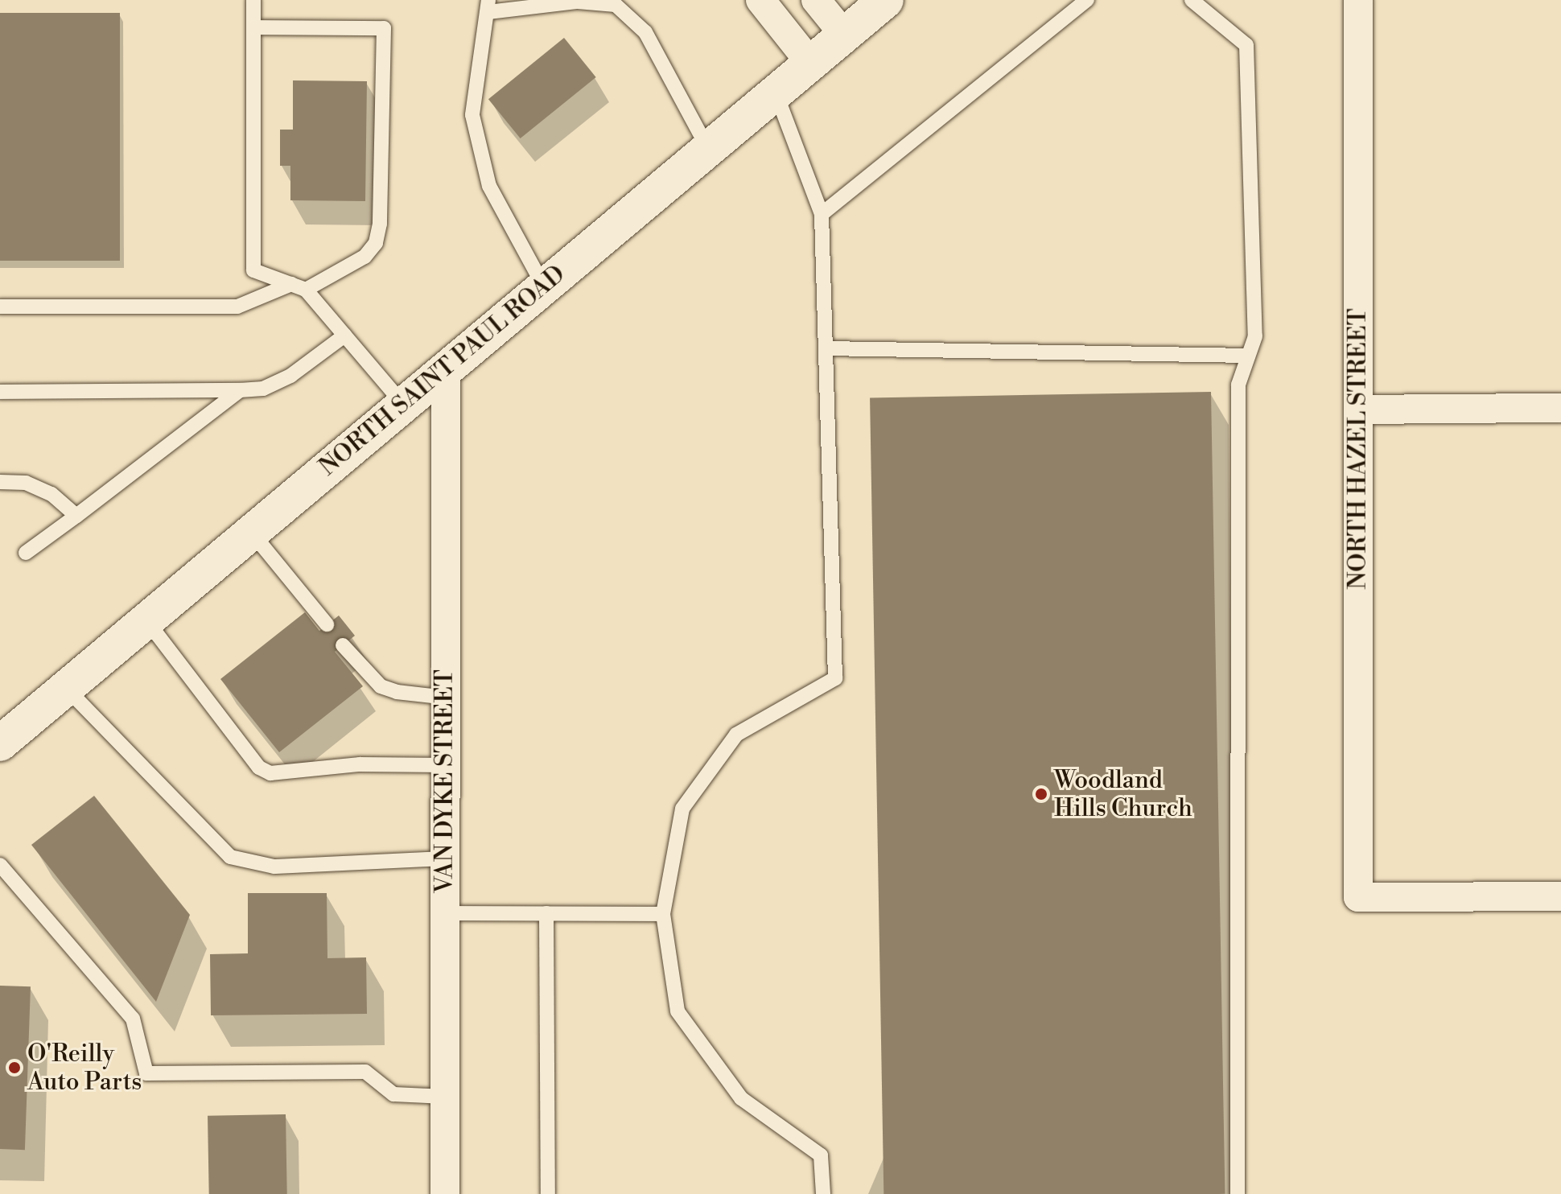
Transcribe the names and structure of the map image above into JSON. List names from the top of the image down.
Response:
{
  "streets": {
    "street": ["NORTH SAINT PAUL ROAD", "NORTH HAZEL STREET", "VAN DYKE STREET"]
  },
  "crossings": [
    ["NORTH SAINT PAUL ROAD", "VAN DYKE STREET"]
  ],
  "places": ["Woodland Hills Church", "O'Reilly Auto Parts"]
}
